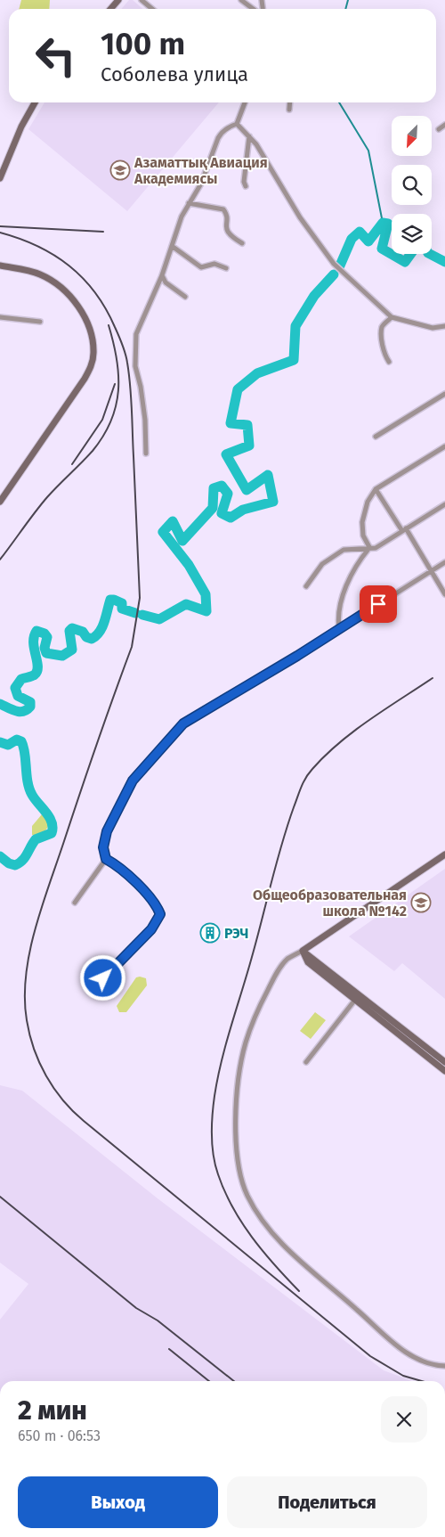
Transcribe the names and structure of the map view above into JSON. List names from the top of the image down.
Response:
{
  "places": {
    "school or university": ["Азаматтық Авиация Академиясы", "Общеобразовательная школа №142"],
    "building": ["РЭЧ"]
  },
  "north": "bottom left",
  "page": {
    "turn": ["100 m", "Соболева улица"],
    "heading": ["2 мин", "650 m · 06:53"],
    "buttons": ["Выход", "Поделиться"]
  }
}
